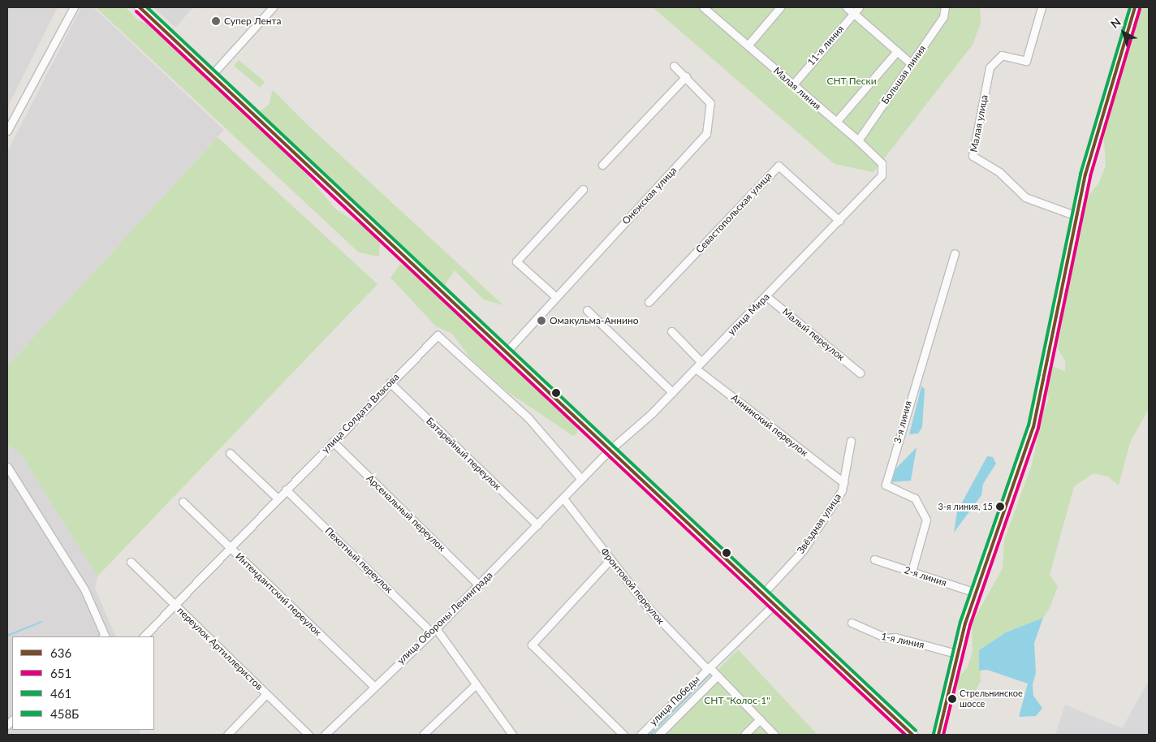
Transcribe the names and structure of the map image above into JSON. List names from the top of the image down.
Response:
{
  "streets": {
    "street": [
      "11-я линия",
      "Большая линия",
      "Малая линия",
      "Малая улица",
      "Онежская улица",
      "Севастопольская улица",
      "улица Мира",
      "Малый переулок",
      "улица Солдата Власова",
      "3-я линия",
      "Аннинский переулок",
      "Батарейный переулок",
      "Арсенальный переулок",
      "Звёздная улица",
      "Пехотный переулок",
      "2-я линия",
      "Фронтовой переулок",
      "Интендантский переулок",
      "улица Обороны Ленинграда",
      "1-я линия",
      "переулок Артиллеристов",
      "улица Победы"
    ]
  },
  "crossings": [
    ["11-я линия", "Малая линия"],
    ["Большая линия", "Малая линия"],
    ["Малая линия", "улица Мира"],
    ["Севастопольская улица", "улица Мира"],
    ["улица Мира", "Малый переулок"],
    ["улица Мира", "улица Солдата Власова"],
    ["улица Мира", "Аннинский переулок"],
    ["улица Мира", "улица Обороны Ленинграда"],
    ["улица Солдата Власова", "Батарейный переулок"],
    ["улица Солдата Власова", "Арсенальный переулок"],
    ["улица Солдата Власова", "Пехотный переулок"],
    ["улица Солдата Власова", "Интендантский переулок"],
    ["улица Солдата Власова", "улица Обороны Ленинграда"],
    ["улица Солдата Власова", "переулок Артиллеристов"],
    ["3-я линия", "2-я линия"],
    ["Аннинский переулок", "Звёздная улица"],
    ["Батарейный переулок", "улица Обороны Ленинграда"],
    ["Арсенальный переулок", "улица Обороны Ленинграда"],
    ["Пехотный переулок", "улица Обороны Ленинграда"],
    ["Фронтовой переулок", "улица Обороны Ленинграда"],
    ["Фронтовой переулок", "улица Победы"],
    ["Интендантский переулок", "улица Обороны Ленинграда"]
  ],
  "parks": ["СНТ Пески", "СНТ \"Колос-1\""],
  "places": [
    "Супер Лента",
    "Омакульма-Аннино",
    "3-я линия, 15",
    "Стрельнинское шоссе"
  ],
  "lines": [
    "transit line 636",
    "transit line 461",
    "transit line 458Б",
    "transit line 651"
  ],
  "legend": [
    "636",
    "651",
    "461",
    "458Б"
  ],
  "north": "top left"
}
